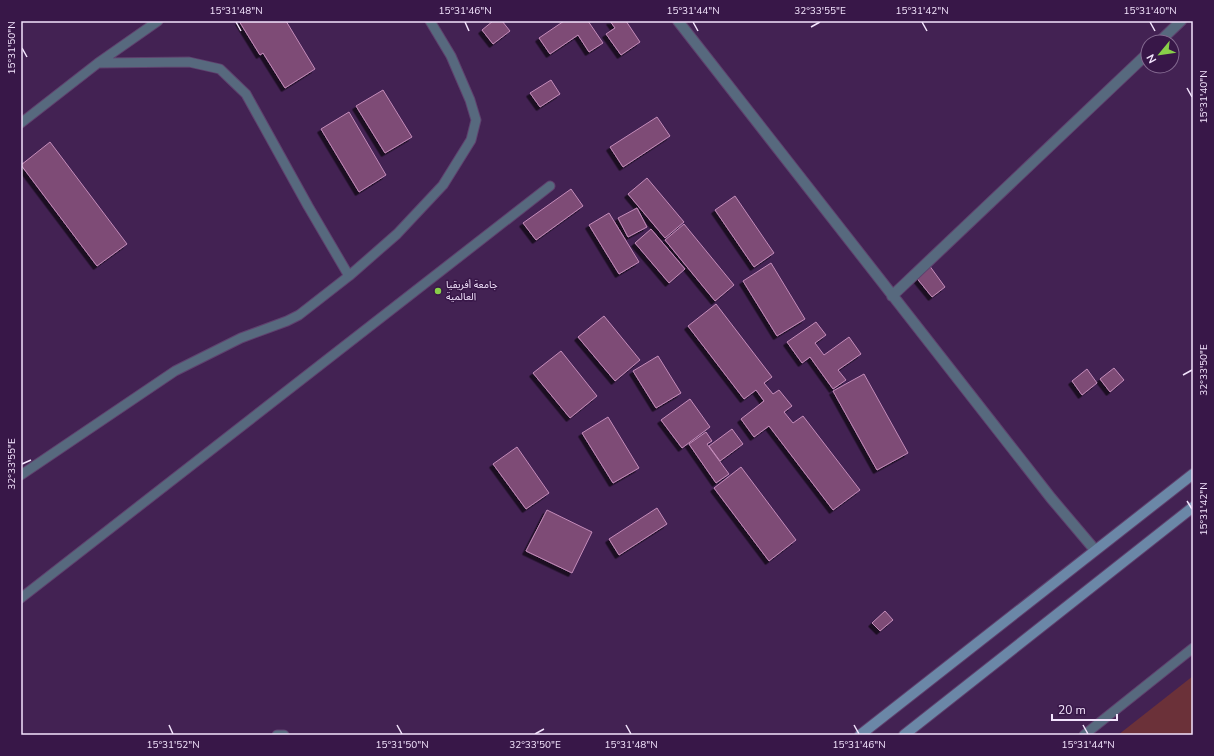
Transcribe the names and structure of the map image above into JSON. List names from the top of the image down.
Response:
{
  "places": ["جامعة أفريقيا العالمية"],
  "scale_bar": "20 m",
  "north": "bottom left",
  "coordinates": [
    "15°31'48\"N",
    "15°31'46\"N",
    "15°31'44\"N",
    "32°33'55\"E",
    "15°31'42\"N",
    "15°31'40\"N",
    "15°31'50\"N",
    "32°33'50\"E",
    "15°31'52\"N"
  ]
}
